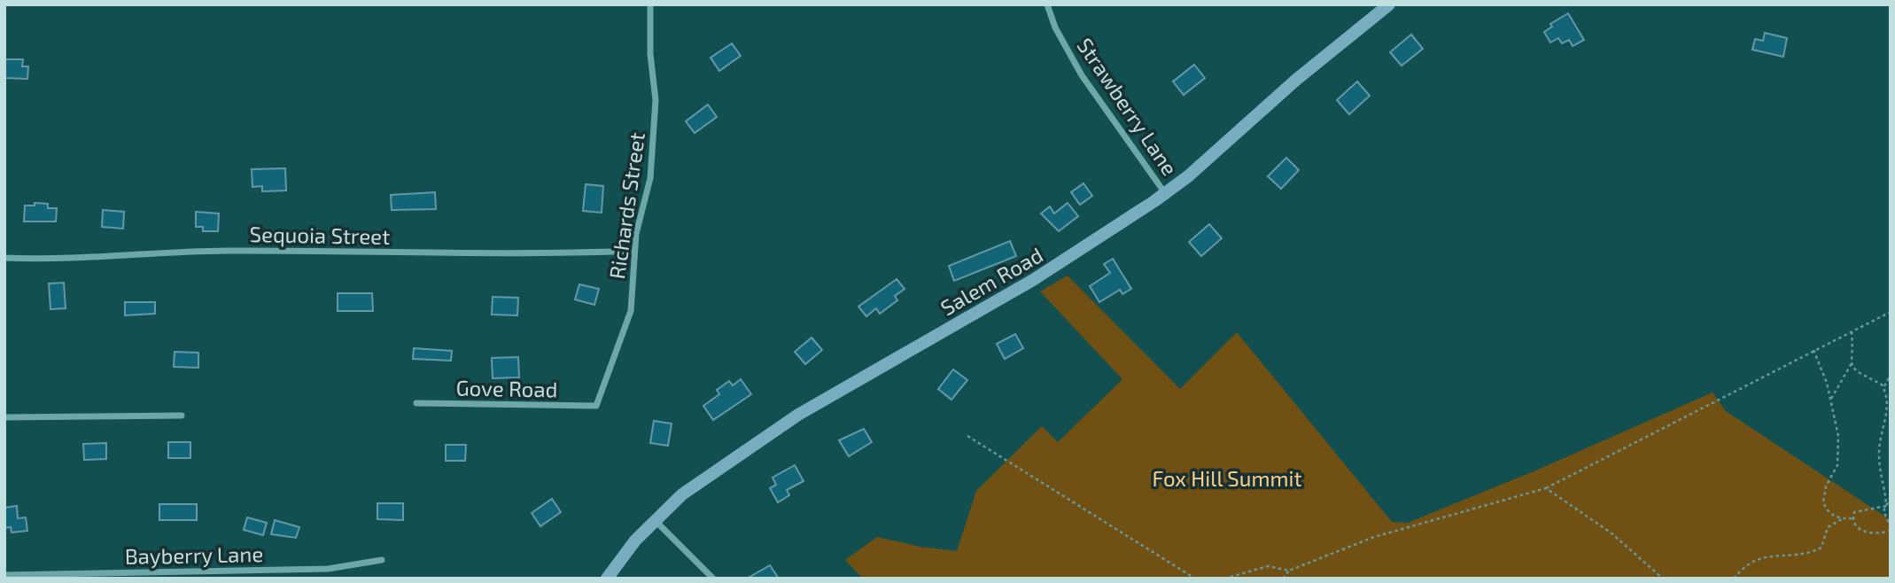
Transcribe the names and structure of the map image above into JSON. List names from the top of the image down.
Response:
{
  "streets": {
    "main road": ["Salem Road"],
    "street": [
      "Strawberry Lane",
      "Richards Street",
      "Sequoia Street",
      "Gove Road",
      "Bayberry Lane"
    ]
  },
  "crossings": [
    ["Strawberry Lane", "Salem Road"],
    ["Richards Street", "Sequoia Street"],
    ["Richards Street", "Gove Road"]
  ],
  "parks": ["Fox Hill Summit"]
}
